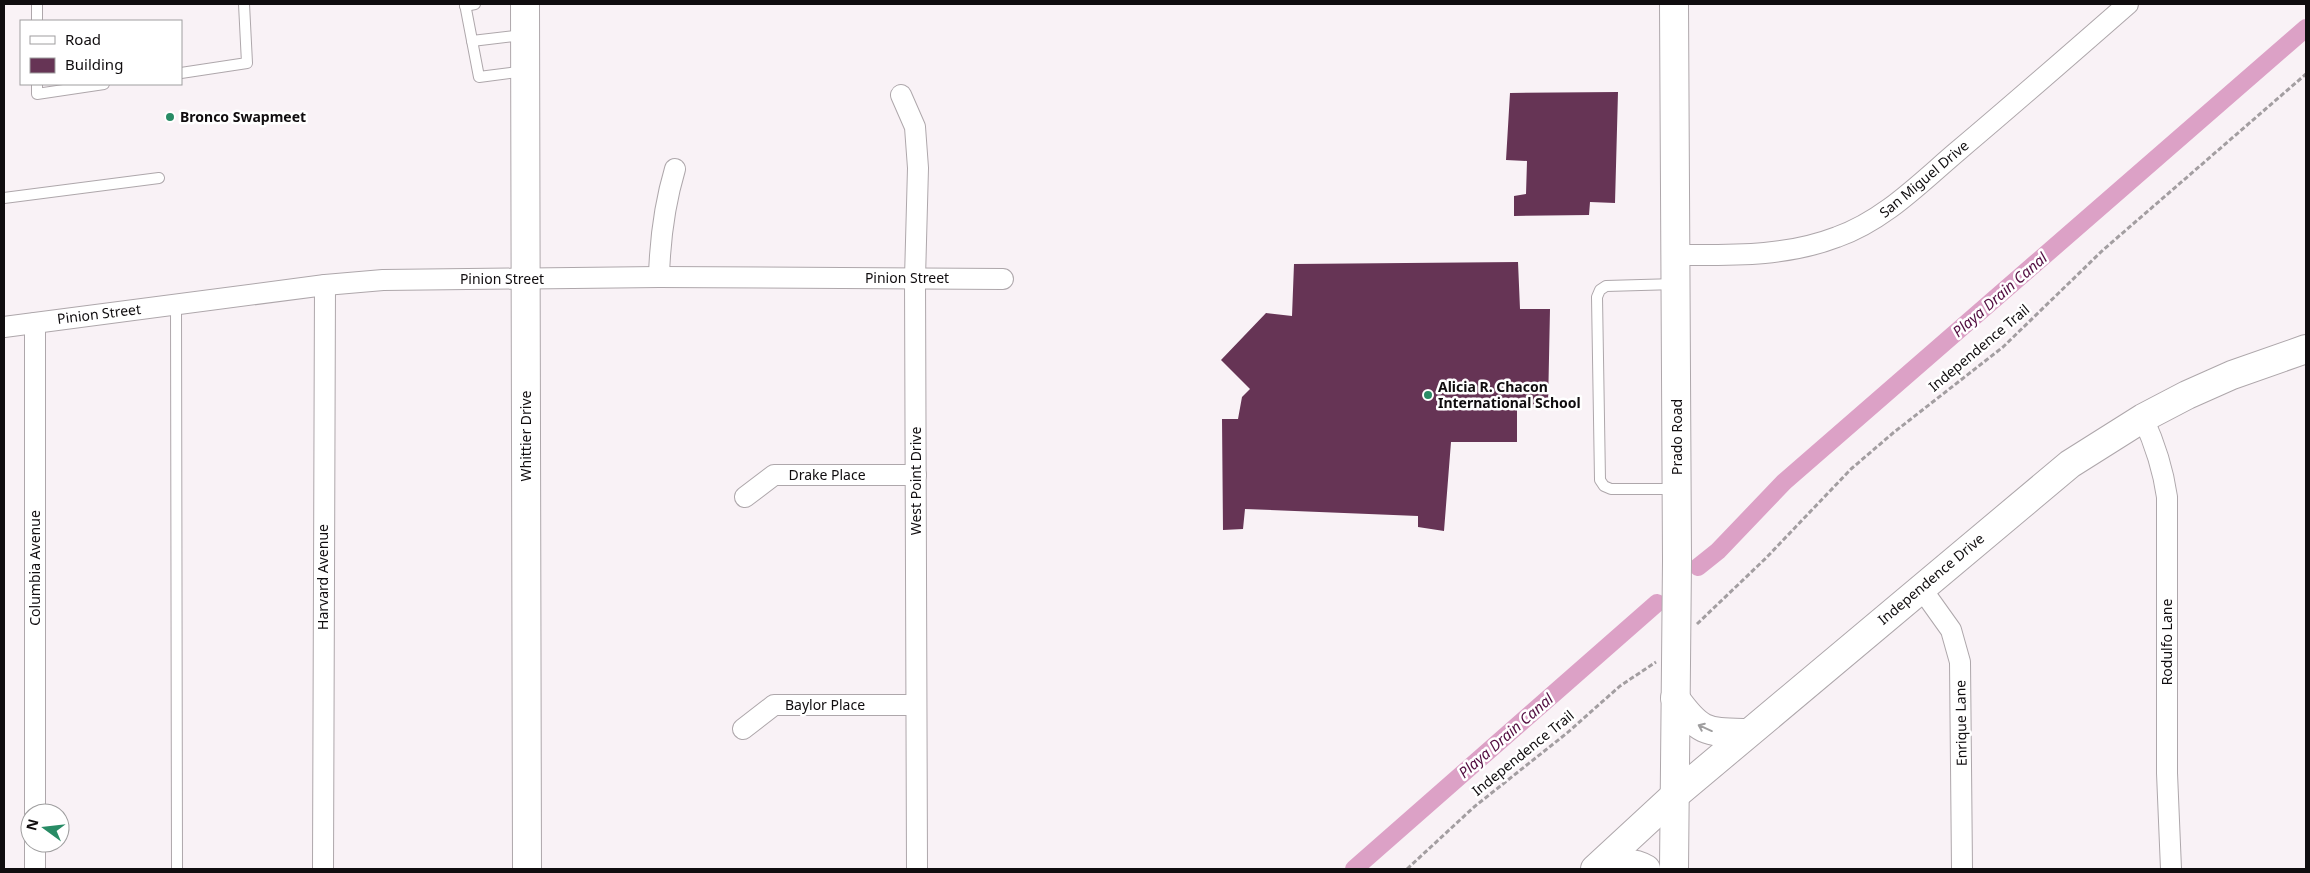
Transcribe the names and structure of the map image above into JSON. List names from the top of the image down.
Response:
{
  "streets": {
    "street": [
      "San Miguel Drive",
      "Pinion Street",
      "Whittier Drive",
      "Prado Road",
      "Drake Place",
      "West Point Drive",
      "Columbia Avenue",
      "Harvard Avenue",
      "Independence Drive",
      "Rodulfo Lane",
      "Baylor Place",
      "Enrique Lane"
    ],
    "path": ["Independence Trail"]
  },
  "crossings": [
    ["San Miguel Drive", "Prado Road"],
    ["Pinion Street", "Whittier Drive"],
    ["Pinion Street", "West Point Drive"],
    ["Pinion Street", "Columbia Avenue"],
    ["Pinion Street", "Harvard Avenue"],
    ["Independence Trail", "Prado Road"],
    ["Prado Road", "Independence Drive"],
    ["Drake Place", "West Point Drive"],
    ["West Point Drive", "Baylor Place"],
    ["Independence Drive", "Rodulfo Lane"],
    ["Independence Drive", "Enrique Lane"]
  ],
  "water": ["Playa Drain Canal"],
  "places": ["Bronco Swapmeet", "Alicia R. Chacon International School"],
  "legend": ["Road", "Building"],
  "north": "left"
}
